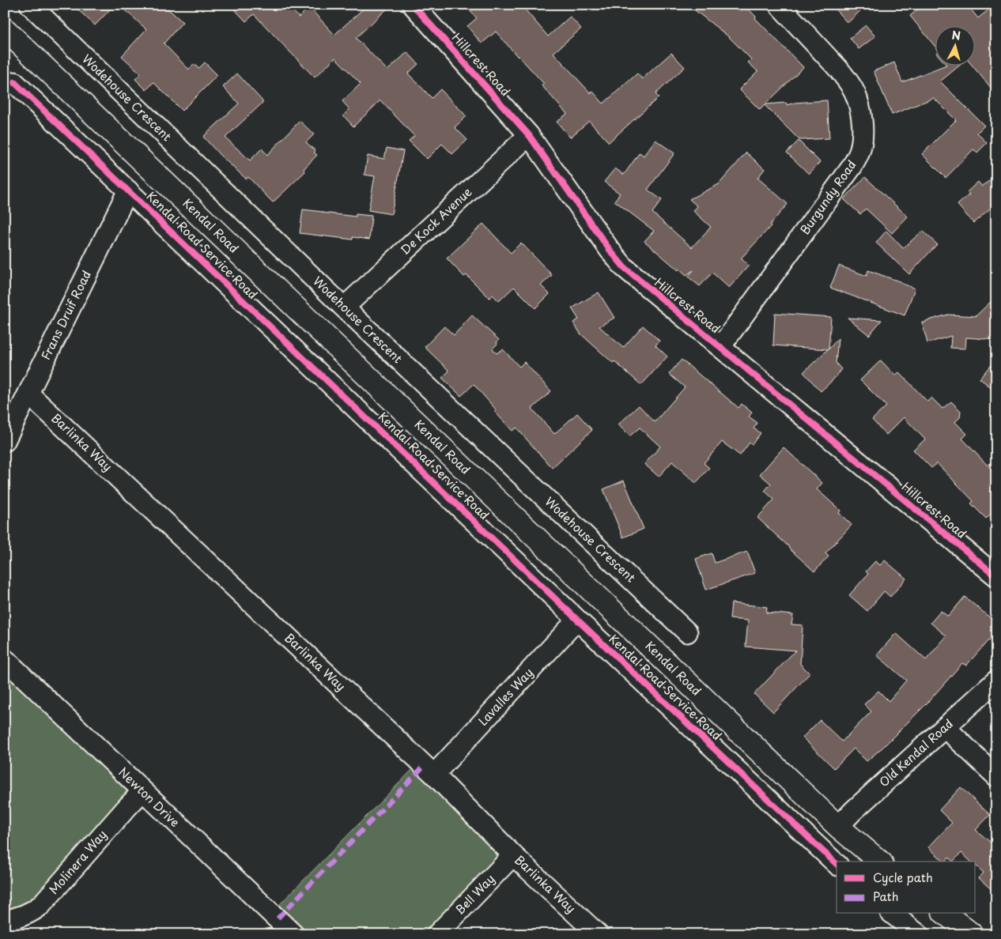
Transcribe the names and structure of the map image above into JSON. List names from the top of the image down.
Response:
{
  "streets": {
    "main road": ["Kendal Road"],
    "street": [
      "Hillcrest Road",
      "Wodehouse Crescent",
      "Burgundy Road",
      "De Kock Avenue",
      "Kendal Road Service Road",
      "Frans Druif Road",
      "Barlinka Way",
      "Lavalles Way",
      "Old Kendal Road",
      "Newton Drive",
      "Molinera Way",
      "Bell Way"
    ]
  },
  "crossings": [
    ["Hillcrest Road", "Burgundy Road"],
    ["Hillcrest Road", "De Kock Avenue"],
    ["Wodehouse Crescent", "De Kock Avenue"],
    ["Kendal Road", "Old Kendal Road"],
    ["Kendal Road Service Road", "Frans Druif Road"],
    ["Kendal Road Service Road", "Lavalles Way"],
    ["Frans Druif Road", "Barlinka Way"],
    ["Barlinka Way", "Lavalles Way"],
    ["Barlinka Way", "Bell Way"],
    ["Newton Drive", "Molinera Way"]
  ],
  "legend": ["Cycle path", "Path"],
  "north": "top"
}
